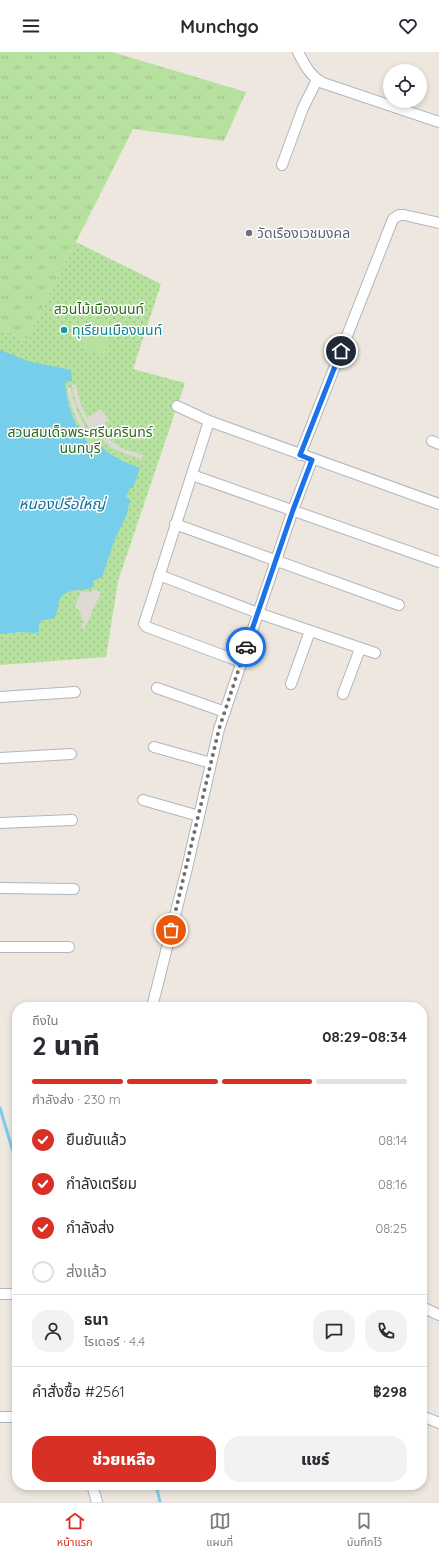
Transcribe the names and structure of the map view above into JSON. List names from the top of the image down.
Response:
{
  "water": ["หนองปรือใหญ่"],
  "parks": ["สวนไม้เมืองนนท์", "สวนสมเด็จพระศรีนครินทร์ นนทบุรี"],
  "places": ["วัดเรืองเวชมงคล", "ทุเรียนเมืองนนท์"],
  "page": {
    "header": "Munchgo",
    "heading": ["2 นาที", "ถึงใน", "08:29–08:34"],
    "panel": [
      "ธนา",
      "ไรเดอร์ · 4.4",
      "คำสั่งซื้อ #2561",
      "฿298"
    ],
    "bar": "กำลังส่ง · 230 m",
    "list": [
      ["ยืนยันแล้ว", "08:14"],
      ["กำลังเตรียม", "08:16"],
      ["กำลังส่ง", "08:25"],
      "ส่งแล้ว"
    ],
    "buttons": ["ช่วยเหลือ", "แชร์"],
    "tabs": ["หน้าแรก", "แผนที่", "บันทึกไว้"]
  }
}
